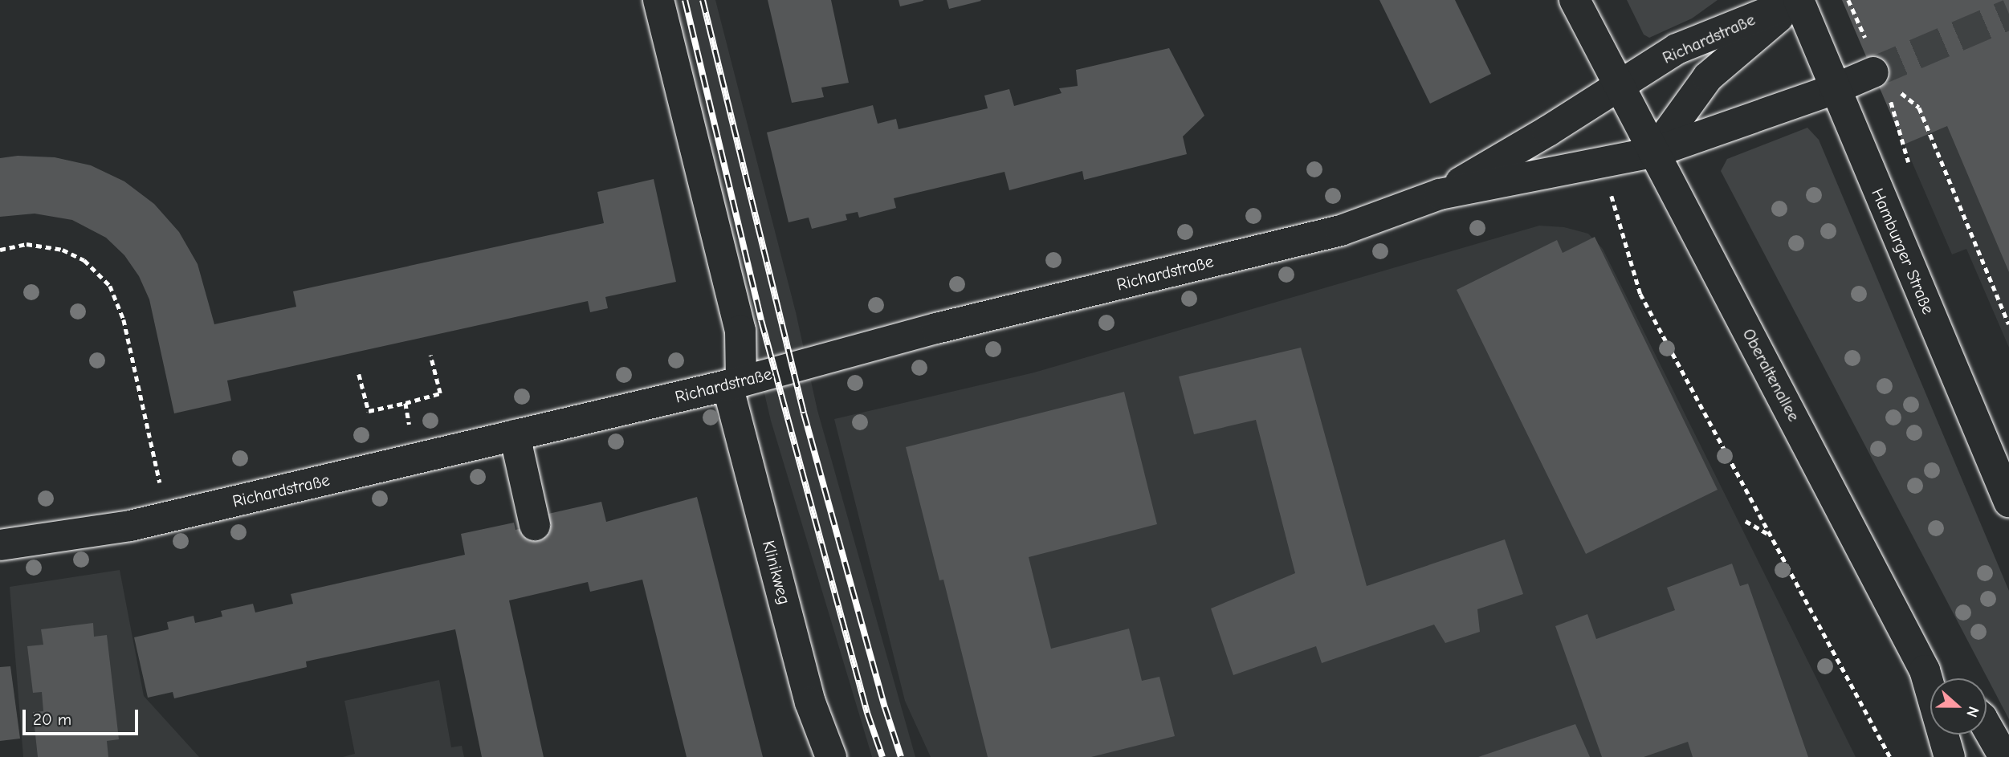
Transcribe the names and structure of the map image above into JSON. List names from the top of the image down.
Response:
{
  "streets": {
    "street": [
      "Richardstraße",
      "Hamburger Straße",
      "Oberaltenallee",
      "Klinikweg"
    ]
  },
  "crossings": [
    ["Richardstraße", "Hamburger Straße"],
    ["Richardstraße", "Oberaltenallee"],
    ["Richardstraße", "Klinikweg"]
  ],
  "scale_bar": "20 m",
  "north": "right"
}
